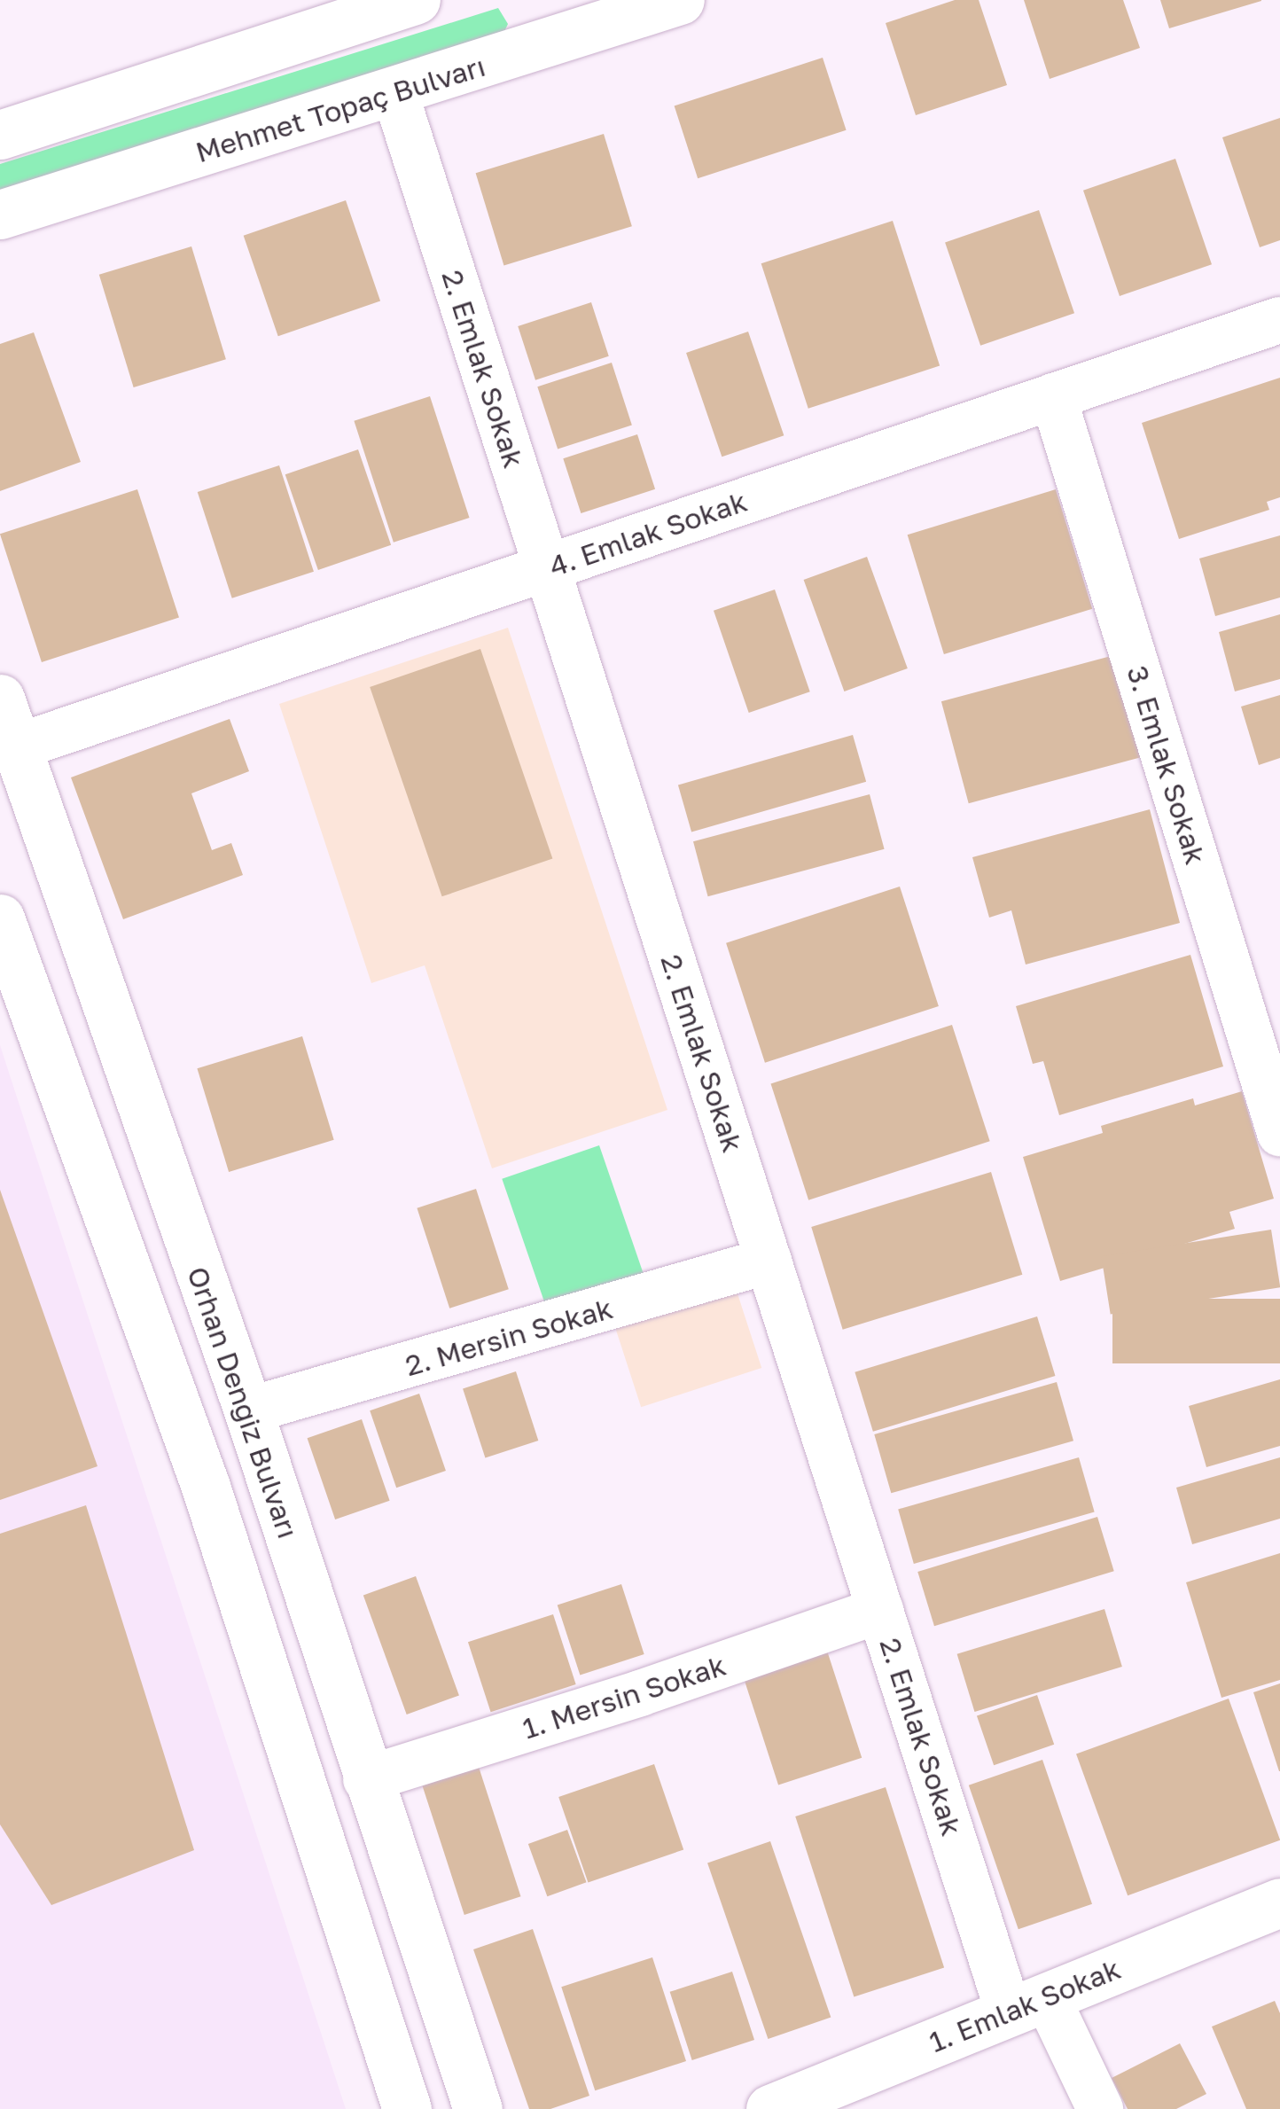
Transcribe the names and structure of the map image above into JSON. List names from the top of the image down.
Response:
{
  "streets": {
    "main road": ["Mehmet Topaç Bulvarı", "Orhan Dengiz Bulvarı", "1. Emlak Sokak"],
    "street": [
      "2. Emlak Sokak",
      "4. Emlak Sokak",
      "3. Emlak Sokak",
      "2. Mersin Sokak",
      "1. Mersin Sokak"
    ]
  },
  "crossings": [
    ["Mehmet Topaç Bulvarı", "2. Emlak Sokak"],
    ["2. Emlak Sokak", "4. Emlak Sokak"],
    ["2. Emlak Sokak", "2. Mersin Sokak"],
    ["2. Emlak Sokak", "1. Mersin Sokak"],
    ["2. Emlak Sokak", "1. Emlak Sokak"],
    ["4. Emlak Sokak", "3. Emlak Sokak"],
    ["4. Emlak Sokak", "Orhan Dengiz Bulvarı"],
    ["2. Mersin Sokak", "Orhan Dengiz Bulvarı"],
    ["Orhan Dengiz Bulvarı", "1. Mersin Sokak"]
  ]
}
